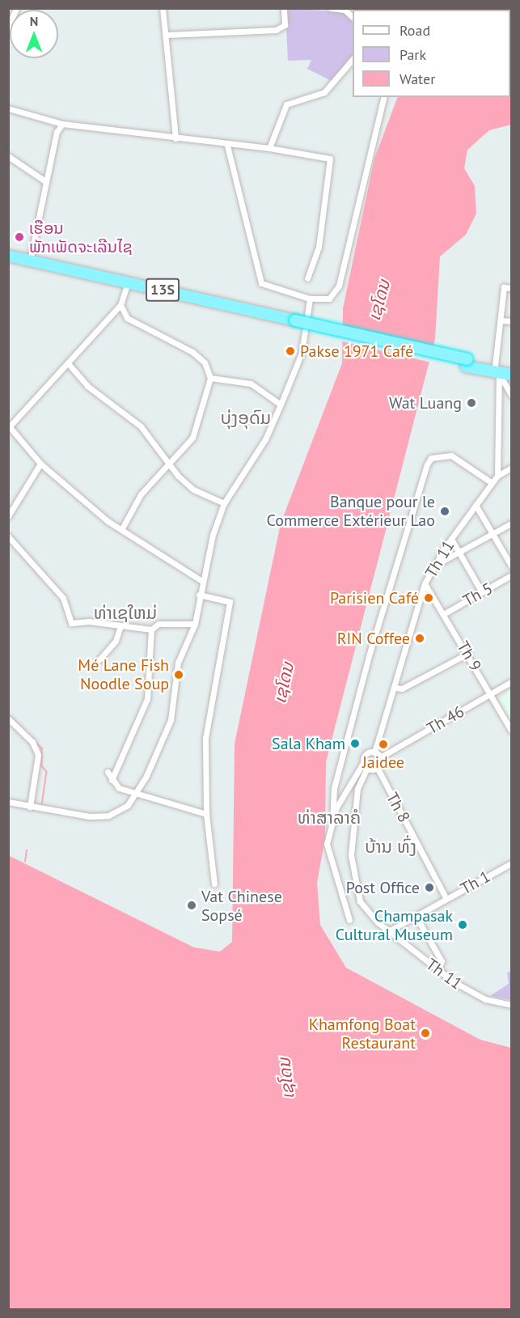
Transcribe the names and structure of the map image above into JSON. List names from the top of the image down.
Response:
{
  "streets": {
    "highway": ["13S"],
    "street": [
      "Th 11",
      "Th 5",
      "Th 9",
      "Th 46",
      "Th 8",
      "Th 1"
    ]
  },
  "crossings": [
    ["Th 11", "Th 9"],
    ["Th 11", "Th 1"],
    ["Th 5", "Th 9"],
    ["Th 9", "Th 46"],
    ["Th 8", "Th 1"]
  ],
  "districts": [
    "ບຸ່ງອຸດົມ",
    "ທ່າເຊໃຫມ່",
    "ທ່າສາລາຄໍ",
    "ບ້ານ ທົ່ງ"
  ],
  "water": ["ເຊໂດນ"],
  "places": [
    "ເຮືອນ ພັກເພັດຈະເລີນໄຊ",
    "Pakse 1971 Café",
    "Wat Luang",
    "Banque pour le Commerce Extérieur Lao",
    "Parisien Café",
    "RIN Coffee",
    "Mé Lane Fish Noodle Soup",
    "Sala Kham",
    "Jaidee",
    "Post Office",
    "Vat Chinese Sopsé",
    "Champasak Cultural Museum",
    "Khamfong Boat Restaurant"
  ],
  "legend": ["Road", "Park", "Water"],
  "north": "top"
}
